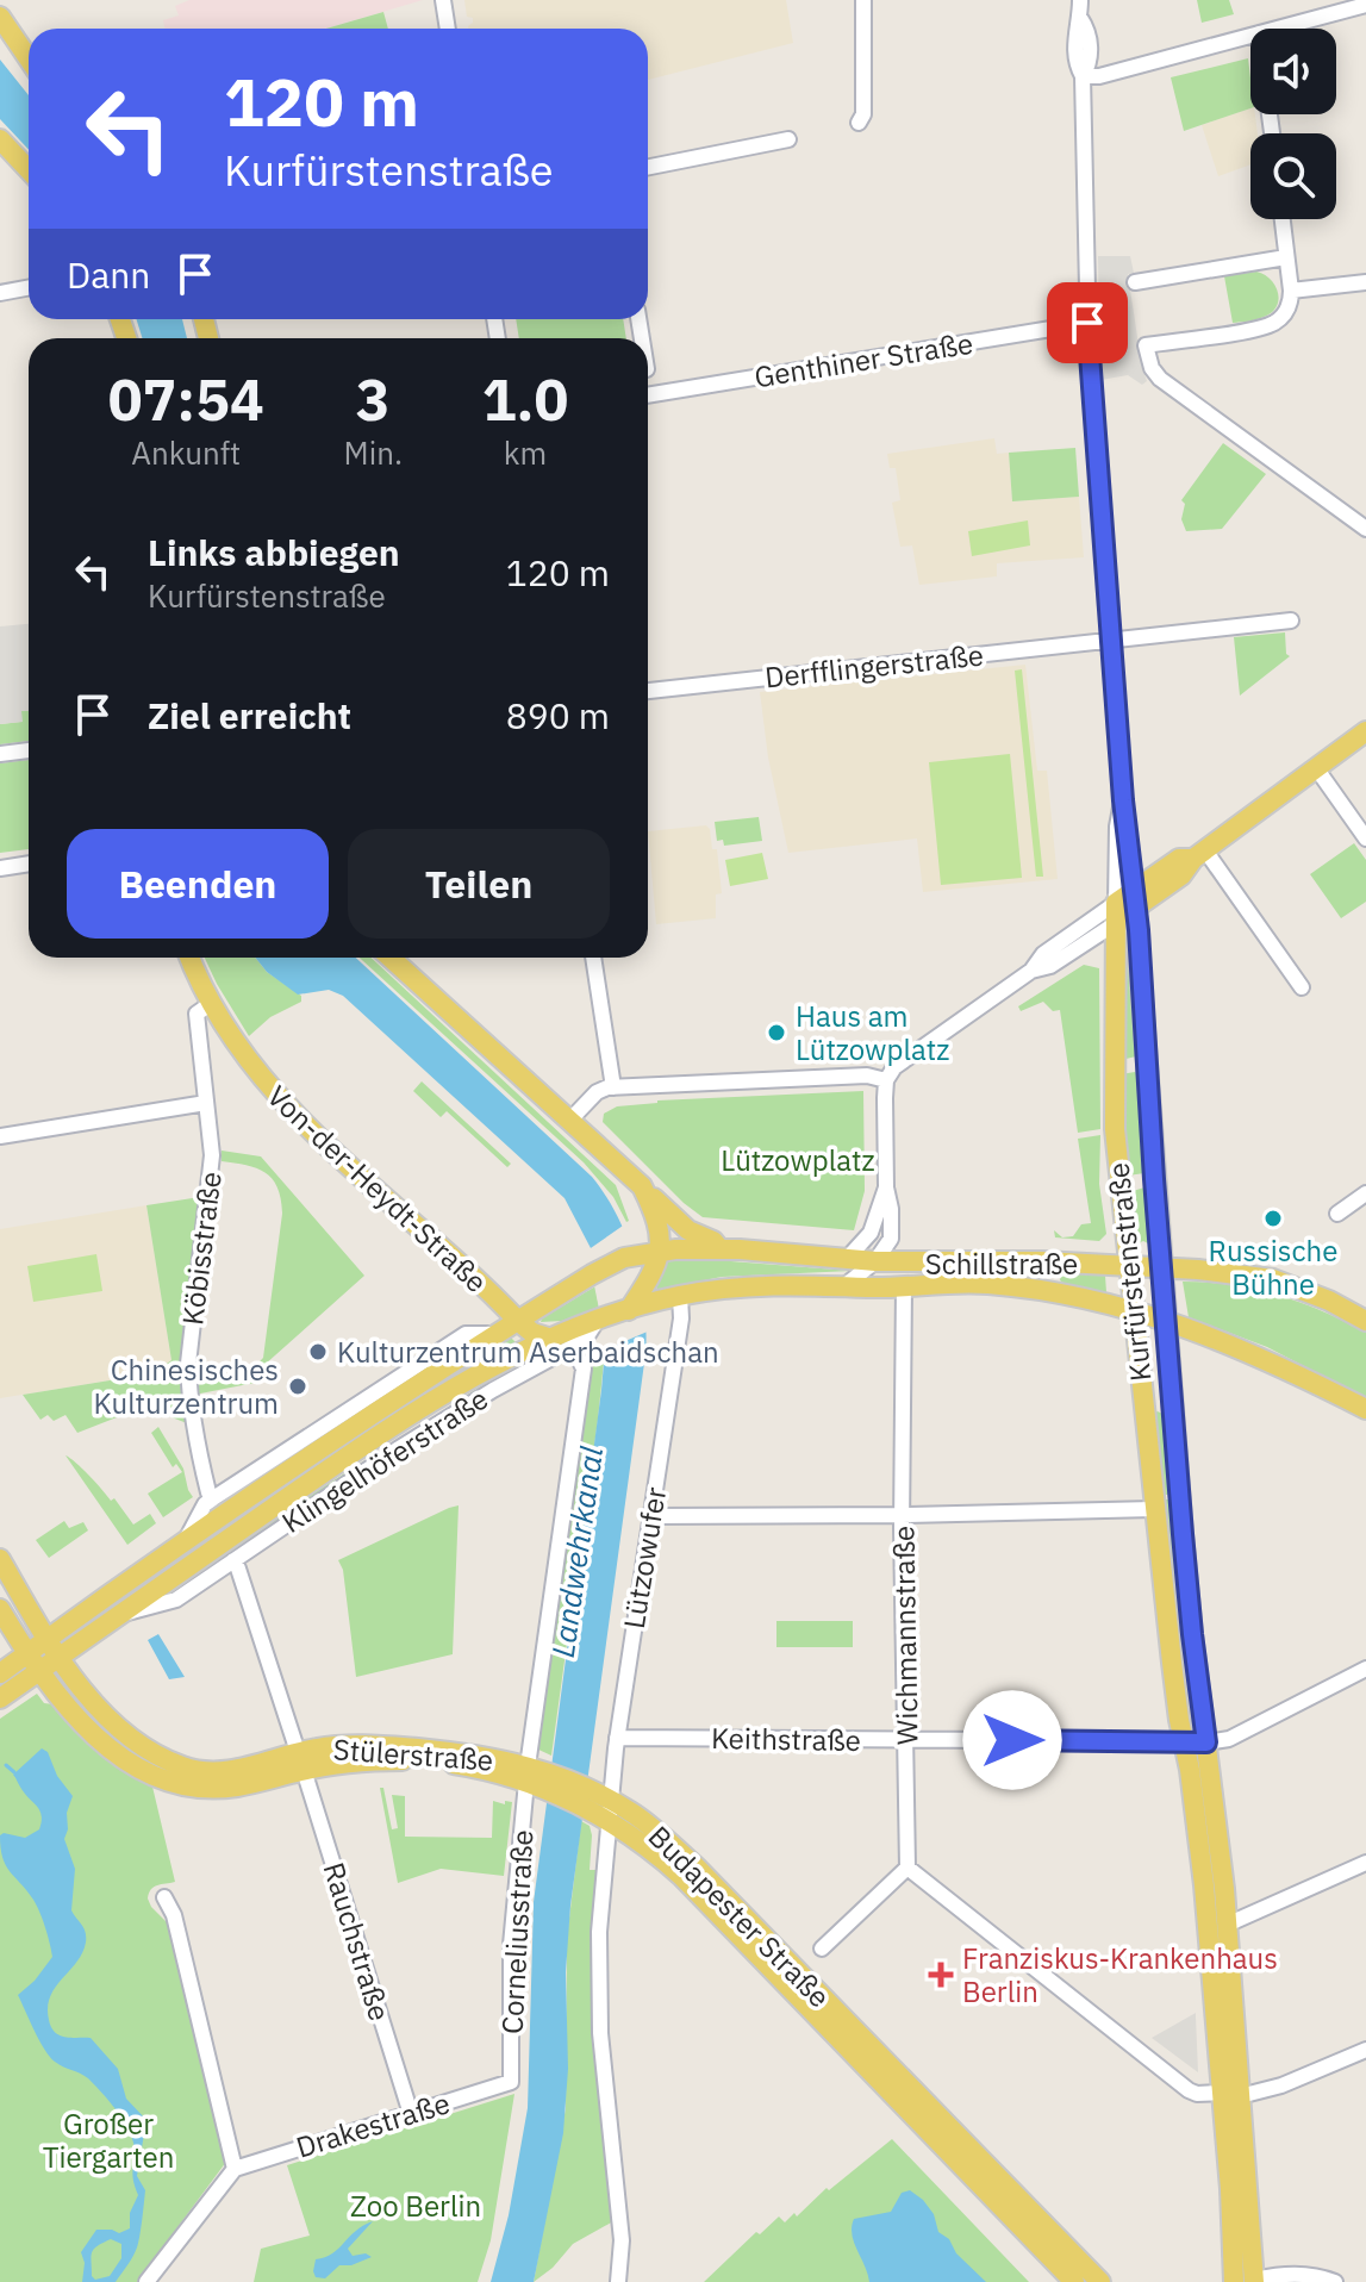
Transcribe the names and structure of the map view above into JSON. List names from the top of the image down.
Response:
{
  "streets": {
    "main road": [
      "Von-der-Heydt-Straße",
      "Schillstraße",
      "Kurfürstenstraße",
      "Klingelhöferstraße",
      "Stülerstraße",
      "Budapester Straße"
    ],
    "street": [
      "Genthiner Straße",
      "Derfflingerstraße",
      "Köbisstraße",
      "Lützowufer",
      "Wichmannstraße",
      "Keithstraße",
      "Corneliusstraße",
      "Rauchstraße",
      "Drakestraße"
    ]
  },
  "crossings": [
    ["Genthiner Straße", "Kurfürstenstraße"],
    ["Derfflingerstraße", "Kurfürstenstraße"],
    ["Von-der-Heydt-Straße", "Köbisstraße"],
    ["Von-der-Heydt-Straße", "Klingelhöferstraße"],
    ["Köbisstraße", "Klingelhöferstraße"],
    ["Schillstraße", "Kurfürstenstraße"],
    ["Schillstraße", "Wichmannstraße"],
    ["Kurfürstenstraße", "Keithstraße"],
    ["Klingelhöferstraße", "Stülerstraße"],
    ["Klingelhöferstraße", "Corneliusstraße"],
    ["Klingelhöferstraße", "Rauchstraße"],
    ["Lützowufer", "Keithstraße"],
    ["Lützowufer", "Budapester Straße"],
    ["Wichmannstraße", "Keithstraße"],
    ["Stülerstraße", "Budapester Straße"],
    ["Stülerstraße", "Corneliusstraße"],
    ["Stülerstraße", "Rauchstraße"],
    ["Corneliusstraße", "Drakestraße"],
    ["Rauchstraße", "Drakestraße"]
  ],
  "water": ["Landwehrkanal"],
  "parks": ["Lützowplatz", "Großer Tiergarten", "Zoo Berlin"],
  "places": {
    "other": [
      "Haus am Lützowplatz",
      "Russische Bühne",
      "Kulturzentrum Aserbaidschan",
      "Chinesisches Kulturzentrum"
    ],
    "health": ["Franziskus-Krankenhaus Berlin"]
  },
  "page": {
    "turn": ["120 m", "Kurfürstenstraße"],
    "then": "Dann",
    "eta": [
      "07:54",
      "Ankunft",
      "3",
      "Min.",
      "1.0",
      "km"
    ],
    "list": [
      {
        "name": "Links abbiegen",
        "note": "Kurfürstenstraße",
        "value": "120 m"
      },
      {
        "name": "Ziel erreicht",
        "value": "890 m"
      }
    ],
    "buttons": ["Beenden", "Teilen"]
  }
}
